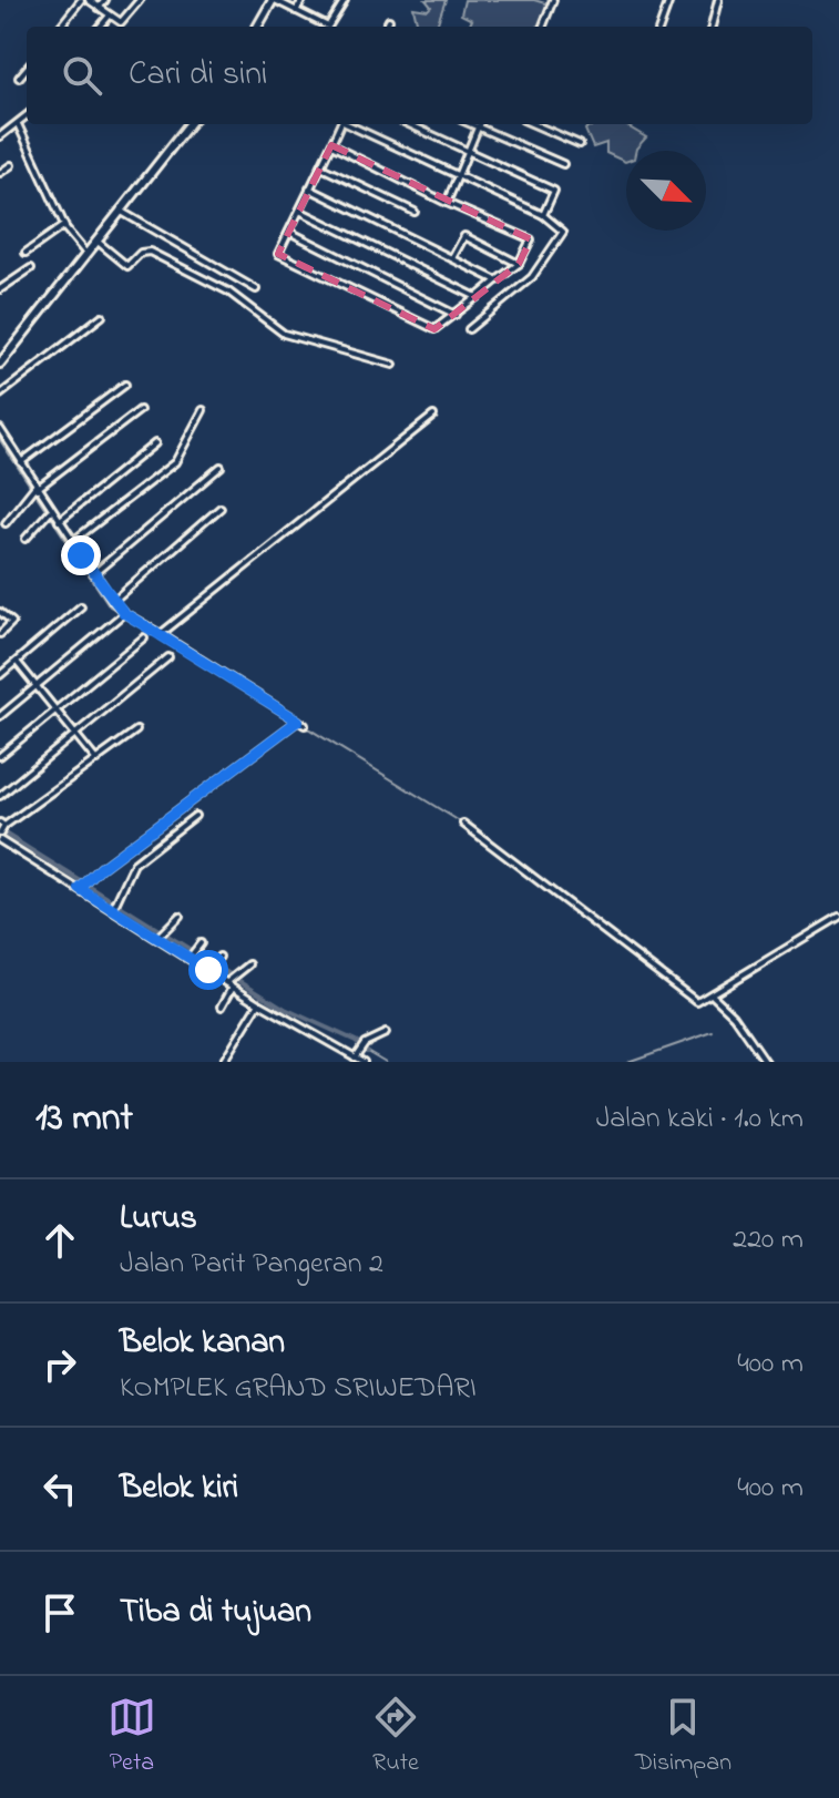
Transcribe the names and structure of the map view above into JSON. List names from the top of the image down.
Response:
{
  "north": "bottom right",
  "page": {
    "search": "Cari di sini",
    "heading": ["13 mnt", "Jalan kaki · 1.0 km"],
    "list": [
      ["Lurus", "Jalan Parit Pangeran 2", "220 m"],
      ["Belok kanan", "KOMPLEK GRAND SRIWEDARI", "400 m"],
      ["Belok kiri", "400 m"],
      "Tiba di tujuan"
    ],
    "nav": ["Peta", "Rute", "Disimpan"]
  }
}
